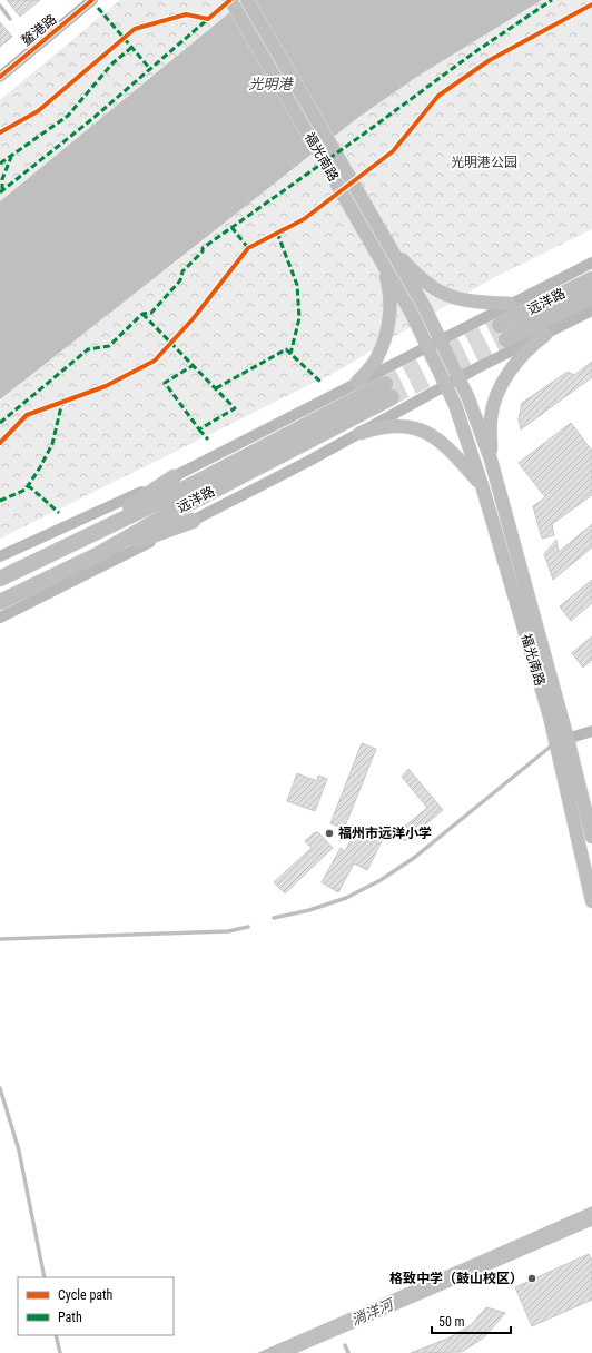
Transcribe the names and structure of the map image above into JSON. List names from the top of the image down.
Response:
{
  "streets": {
    "highway": ["远洋路"],
    "main road": ["鳌港路", "福光南路"]
  },
  "water": ["光明港", "淌洋河"],
  "parks": ["光明港公园"],
  "places": ["福州市远洋小学", "格致中学（鼓山校区）"],
  "legend": ["Cycle path", "Path"],
  "scale_bar": "50 m"
}
